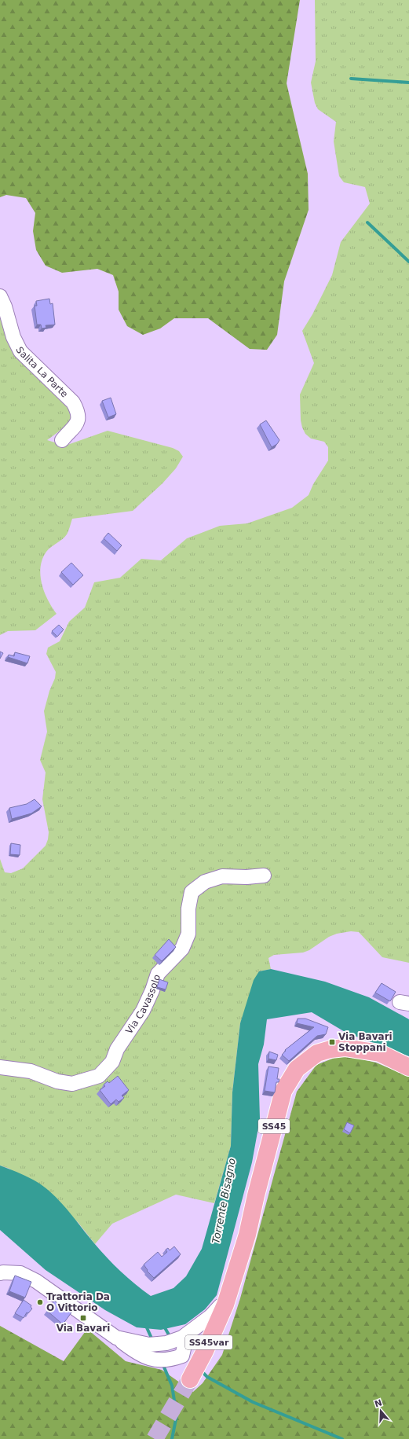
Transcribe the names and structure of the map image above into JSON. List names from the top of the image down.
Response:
{
  "streets": {
    "main road": ["SS45", "SS45var"],
    "street": ["Salita La Parte", "Via Cavassolo"]
  },
  "crossings": [
    ["SS45", "SS45var"]
  ],
  "water": ["Torrente Bisagno"],
  "places": {
    "transit": ["Via Bavari Stoppani", "Via Bavari"],
    "other": ["Trattoria Da O Vittorio"]
  },
  "north": "top"
}
